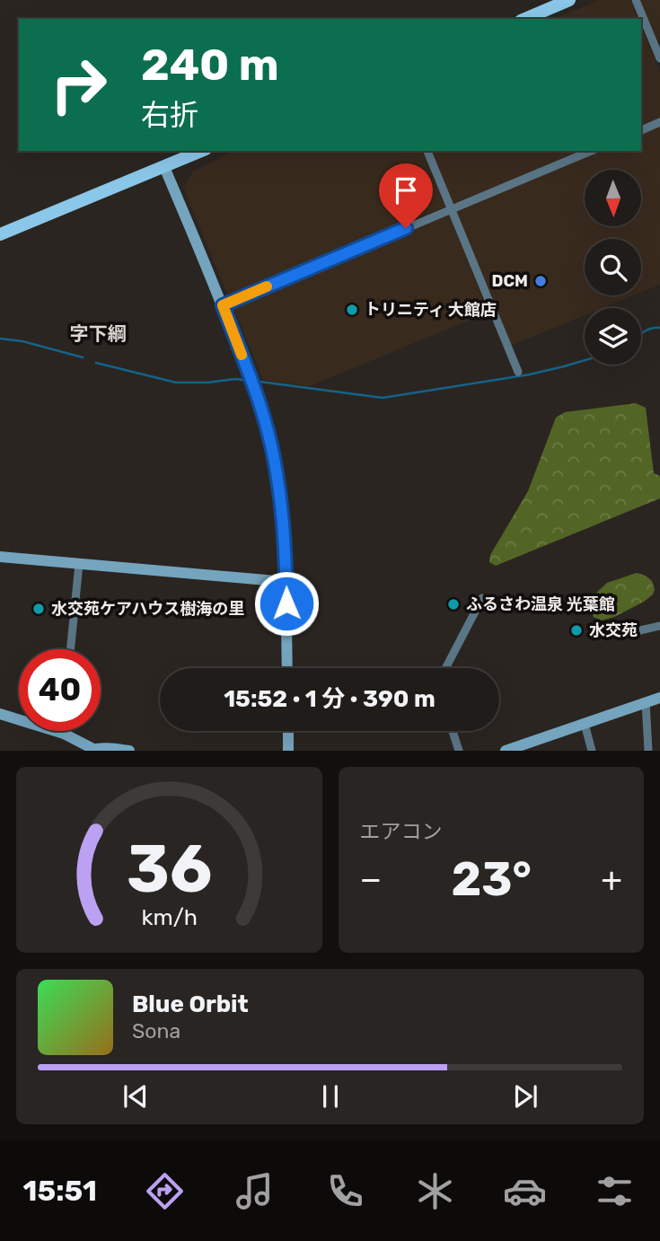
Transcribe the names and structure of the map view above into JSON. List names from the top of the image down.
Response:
{
  "districts": ["字下綱"],
  "places": [
    "DCM",
    "トリニティ 大館店",
    "ふるさわ温泉 光葉館",
    "水交苑ケアハウス樹海の里",
    "水交苑"
  ],
  "north": "bottom",
  "page": {
    "turn": ["240 m", "右折"],
    "limit": "40",
    "trip": "15:52 · 1 分 · 390 m",
    "tile": "エアコン",
    "heat": ["−", "23°", "+"],
    "song": ["Blue Orbit", "Sona"],
    "tabs": "15:51",
    "gauge": ["36", "km/h"]
  }
}
